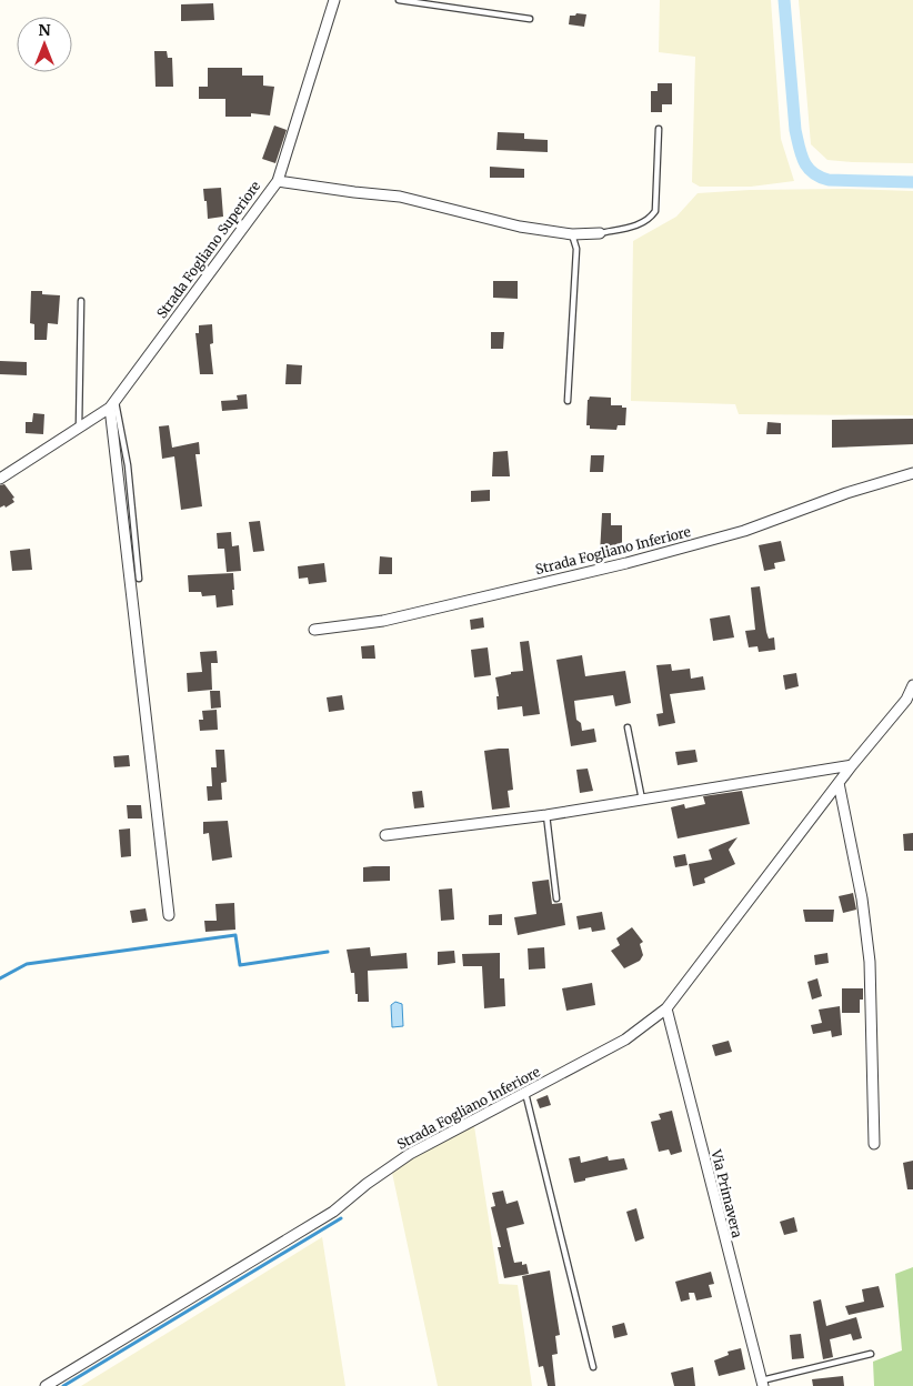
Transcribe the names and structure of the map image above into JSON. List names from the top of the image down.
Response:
{
  "streets": {
    "street": ["Strada Fogliano Superiore", "Strada Fogliano Inferiore", "Via Primavera"]
  },
  "crossings": [
    ["Strada Fogliano Inferiore", "Via Primavera"]
  ],
  "north": "top"
}
